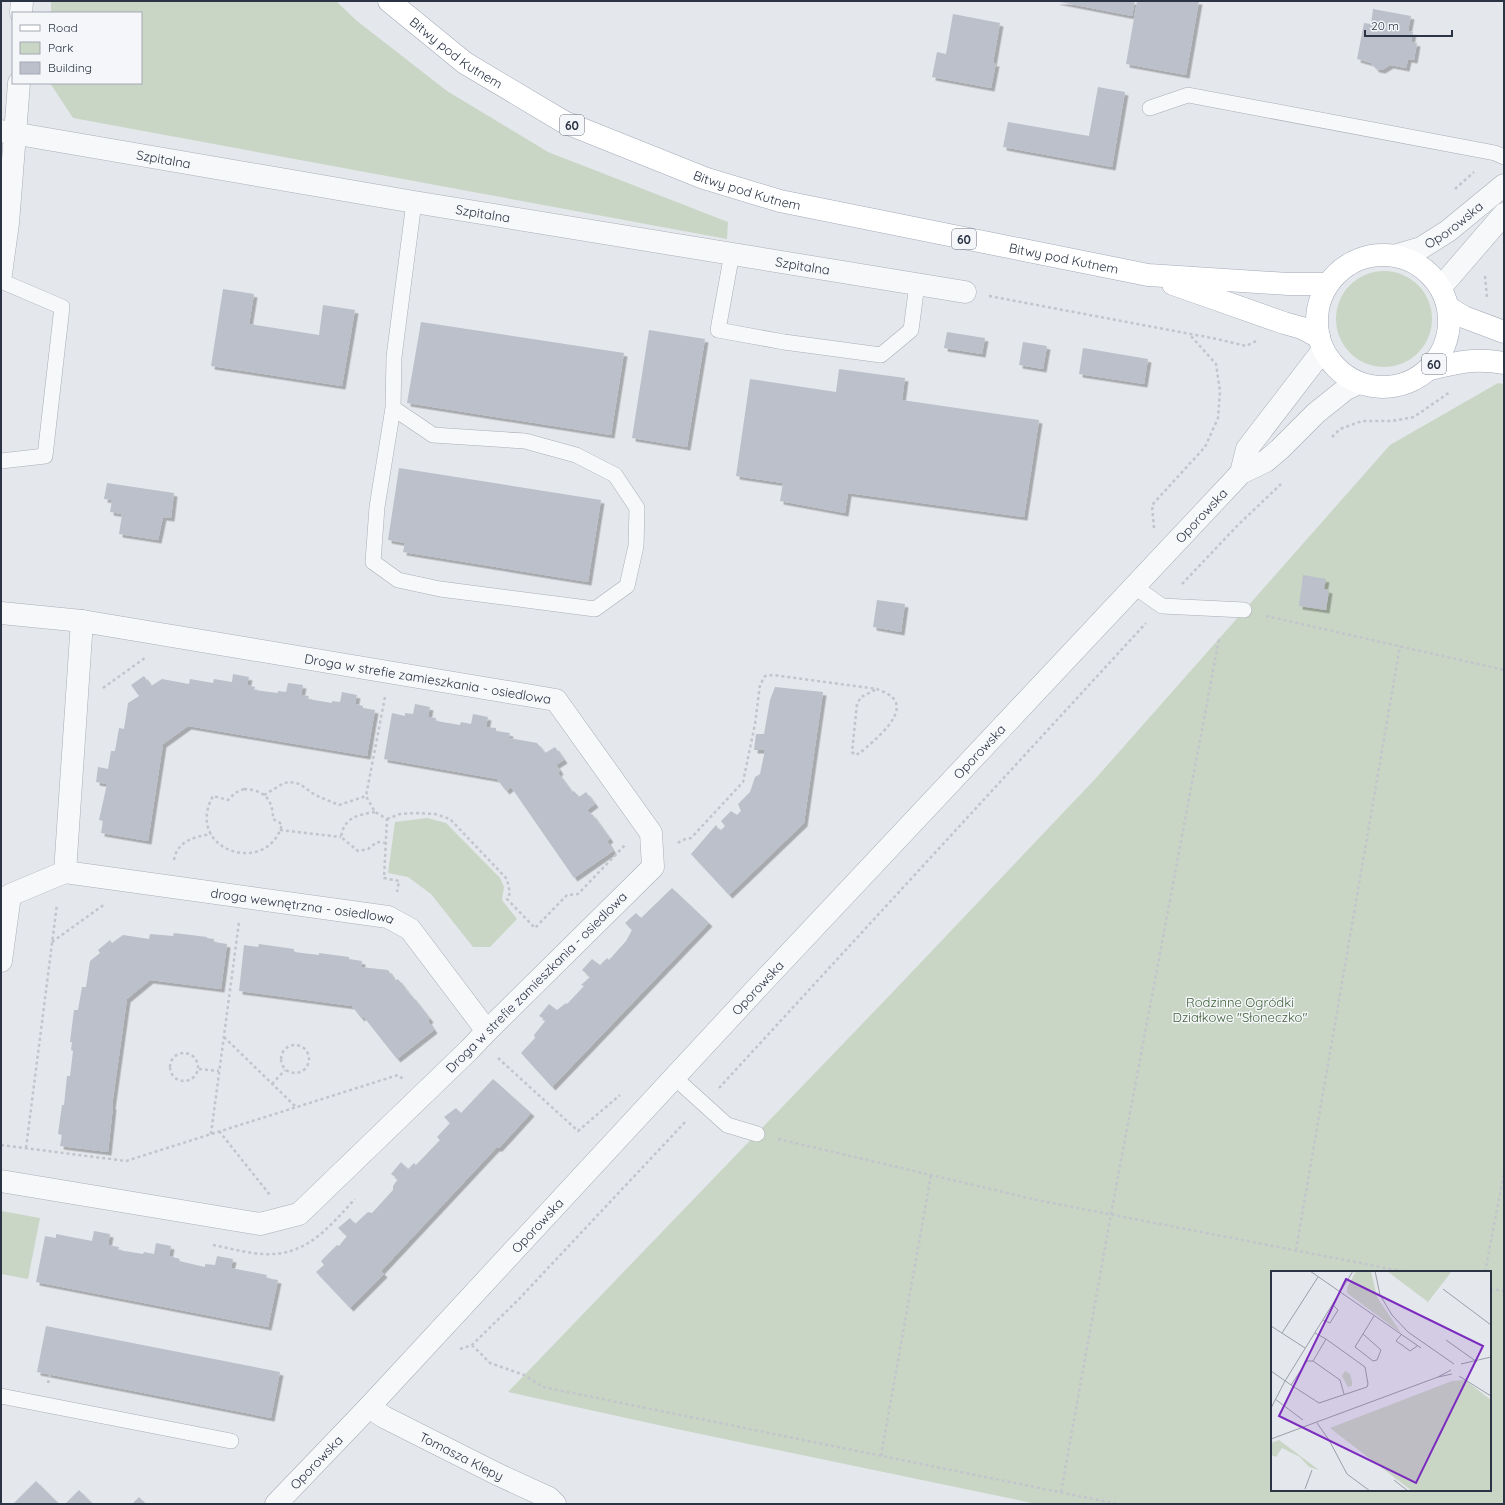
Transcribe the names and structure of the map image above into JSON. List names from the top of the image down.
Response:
{
  "streets": {
    "main road": ["Bitwy pod Kutnem", "60"],
    "street": [
      "Szpitalna",
      "Oporowska",
      "Droga w strefie zamieszkania - osiedlowa",
      "droga wewnętrzna - osiedlowa",
      "Tomasza Klepy"
    ]
  },
  "crossings": [
    ["Bitwy pod Kutnem", "60"],
    ["Bitwy pod Kutnem", "Oporowska"],
    ["60", "Oporowska"],
    ["Oporowska", "Tomasza Klepy"],
    ["Droga w strefie zamieszkania - osiedlowa", "droga wewnętrzna - osiedlowa"]
  ],
  "parks": ["Rodzinne Ogródki Działkowe \"Słoneczko\""],
  "legend": ["Road", "Park", "Building"],
  "scale_bar": "20 m"
}
